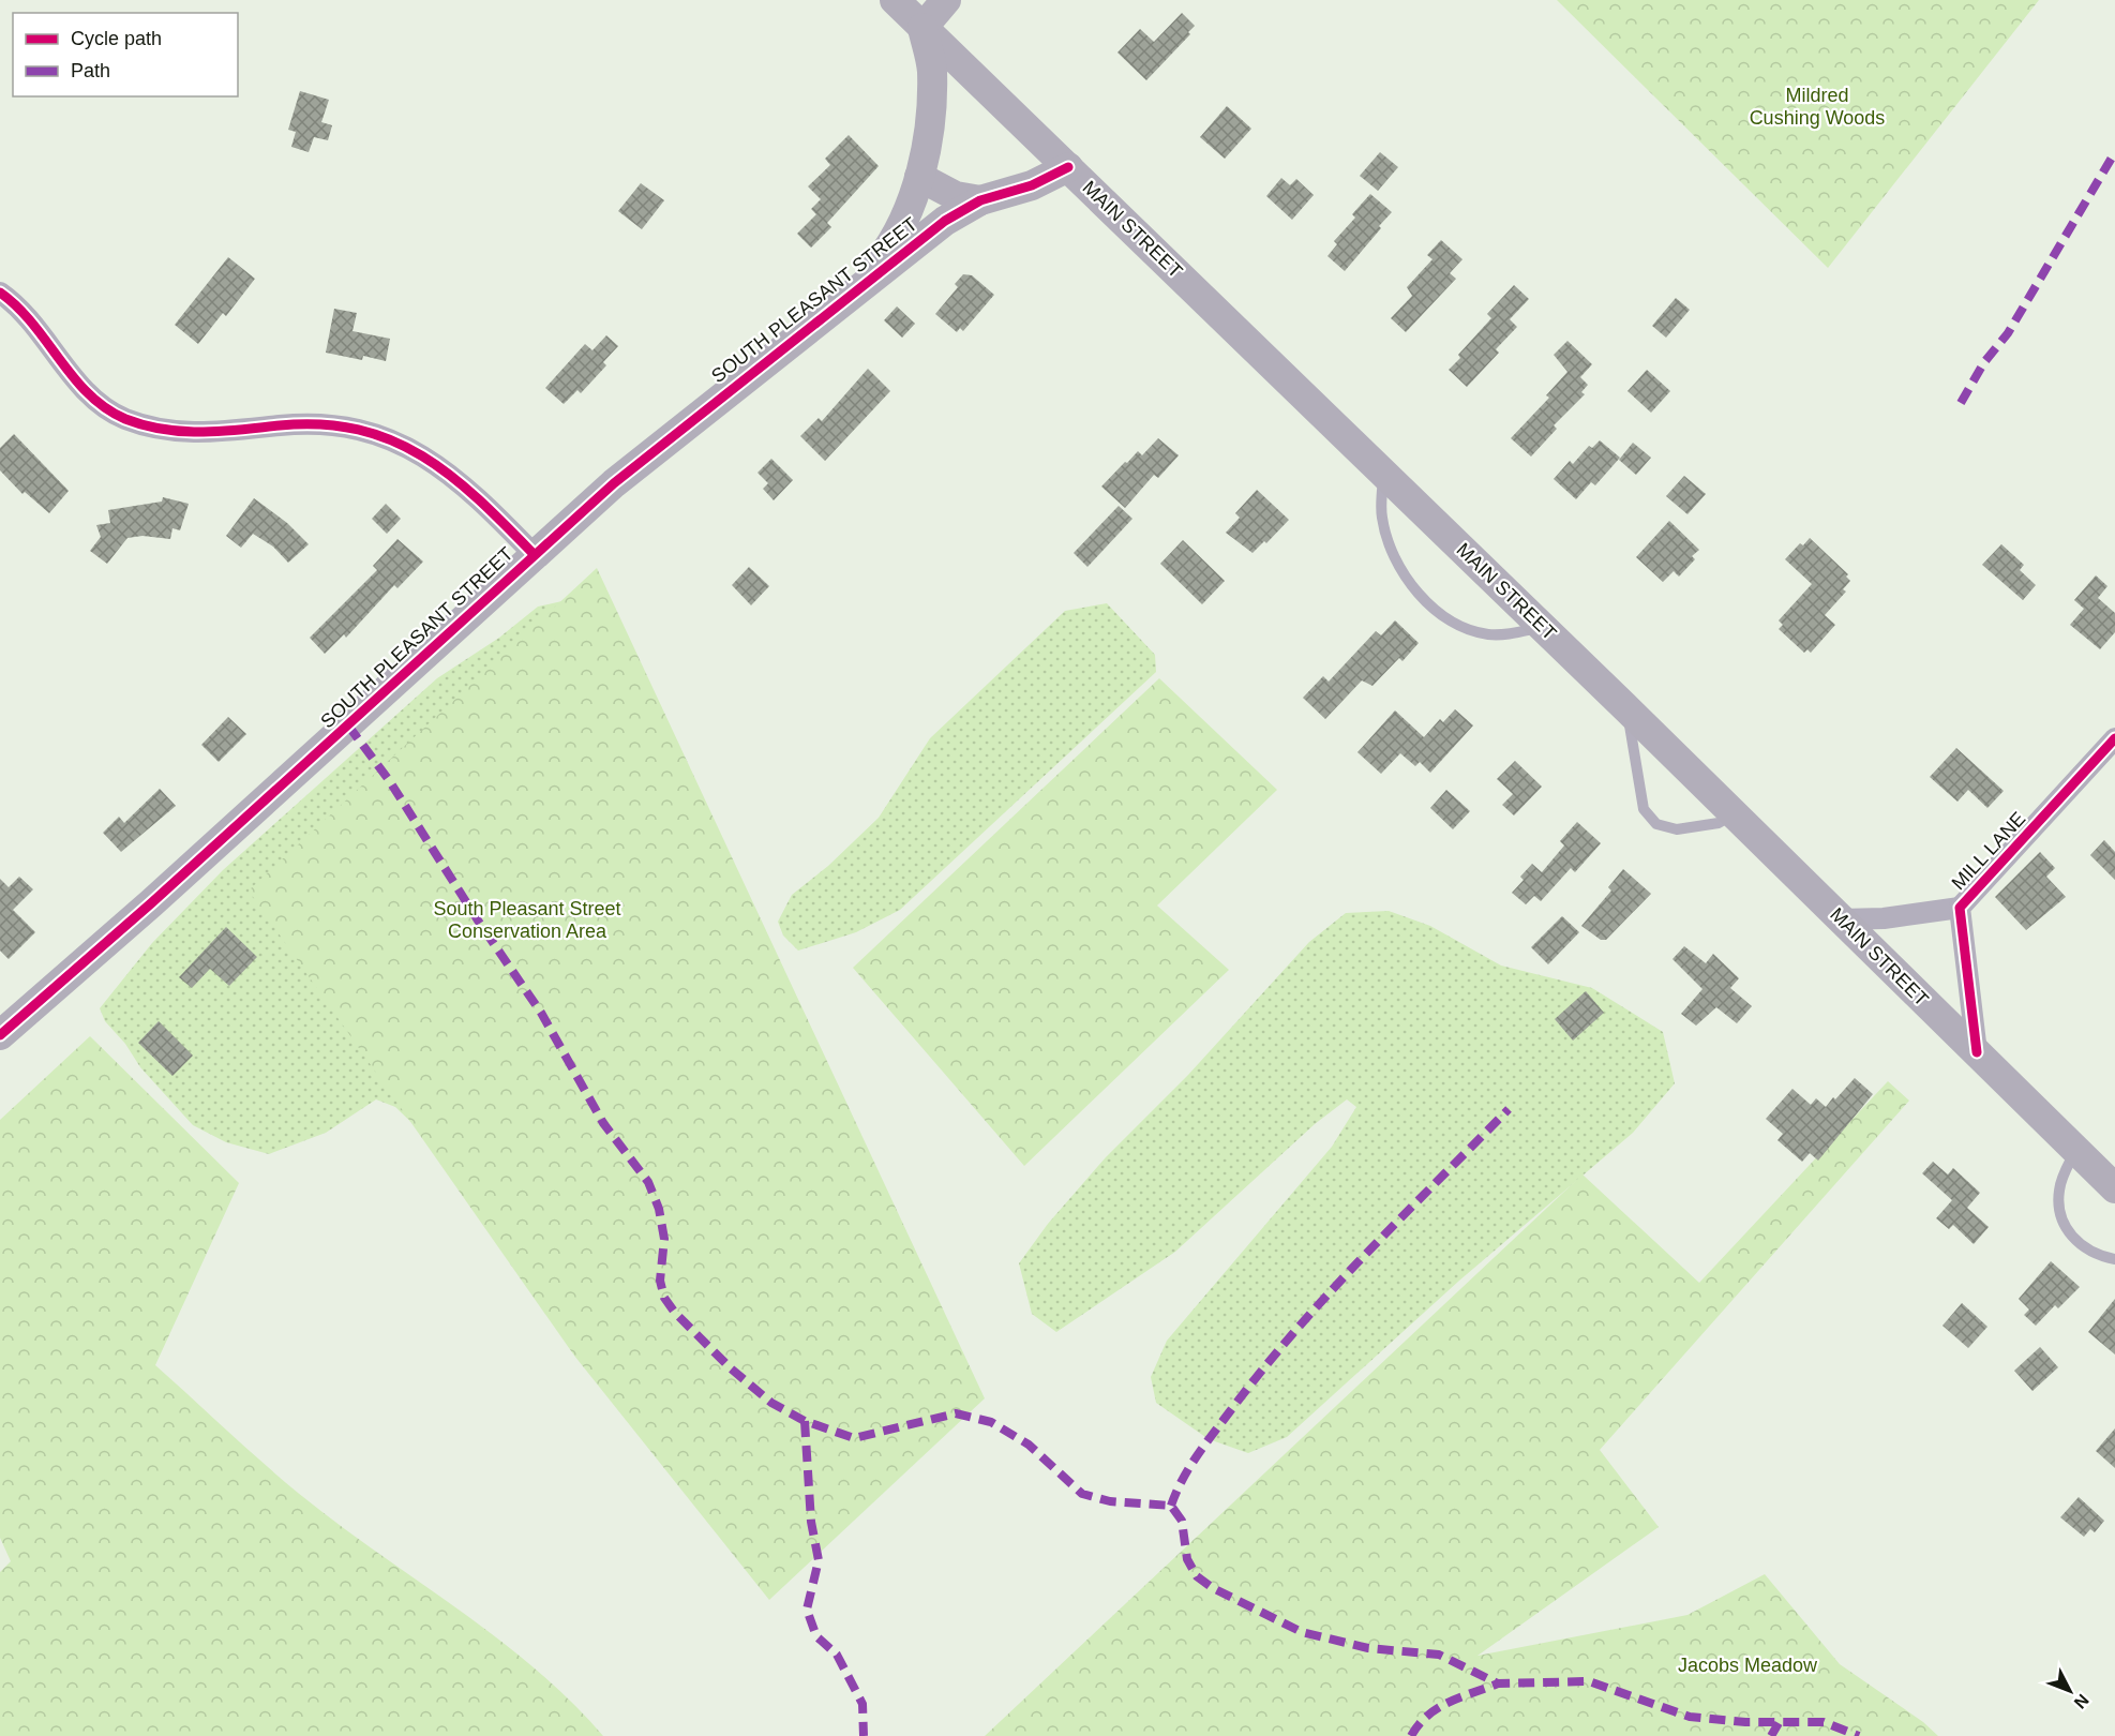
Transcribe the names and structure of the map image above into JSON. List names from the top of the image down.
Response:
{
  "streets": {
    "street": ["MAIN STREET", "SOUTH PLEASANT STREET", "MILL LANE"]
  },
  "crossings": [
    ["MAIN STREET", "SOUTH PLEASANT STREET"],
    ["MAIN STREET", "MILL LANE"]
  ],
  "parks": ["Mildred Cushing Woods", "South Pleasant Street Conservation Area", "Jacobs Meadow"],
  "legend": ["Cycle path", "Path"],
  "north": "bottom right"
}
